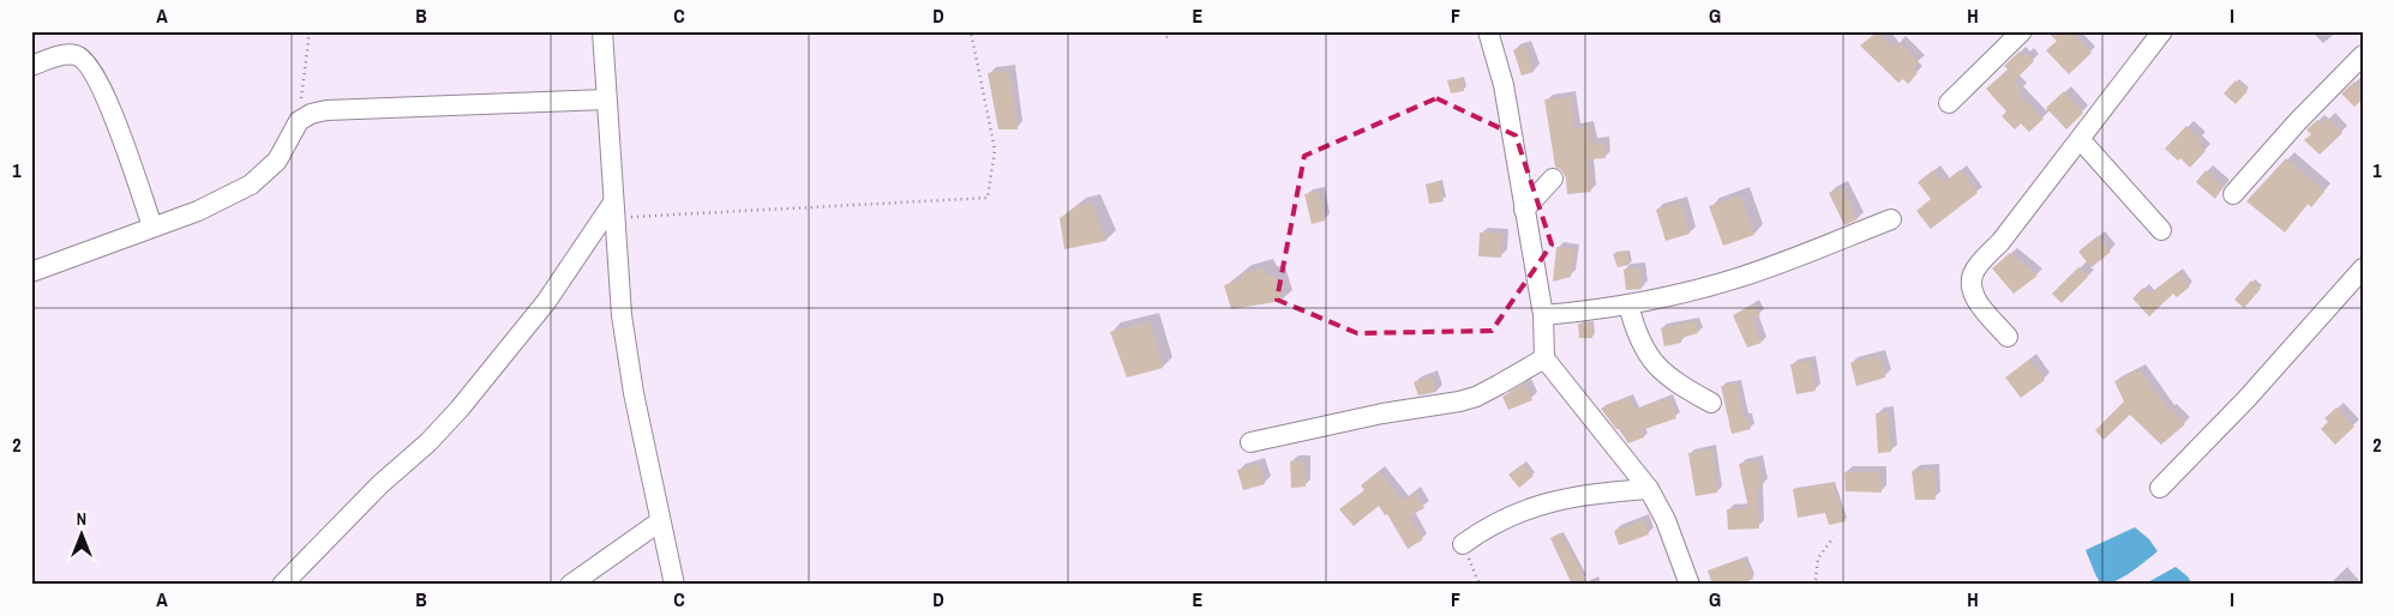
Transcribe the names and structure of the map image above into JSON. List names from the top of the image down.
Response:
{
  "north": "top",
  "grid": {
    "columns": [
      "A",
      "B",
      "C",
      "D",
      "E",
      "F",
      "G",
      "H",
      "I"
    ],
    "rows": ["1", "2"]
  }
}
